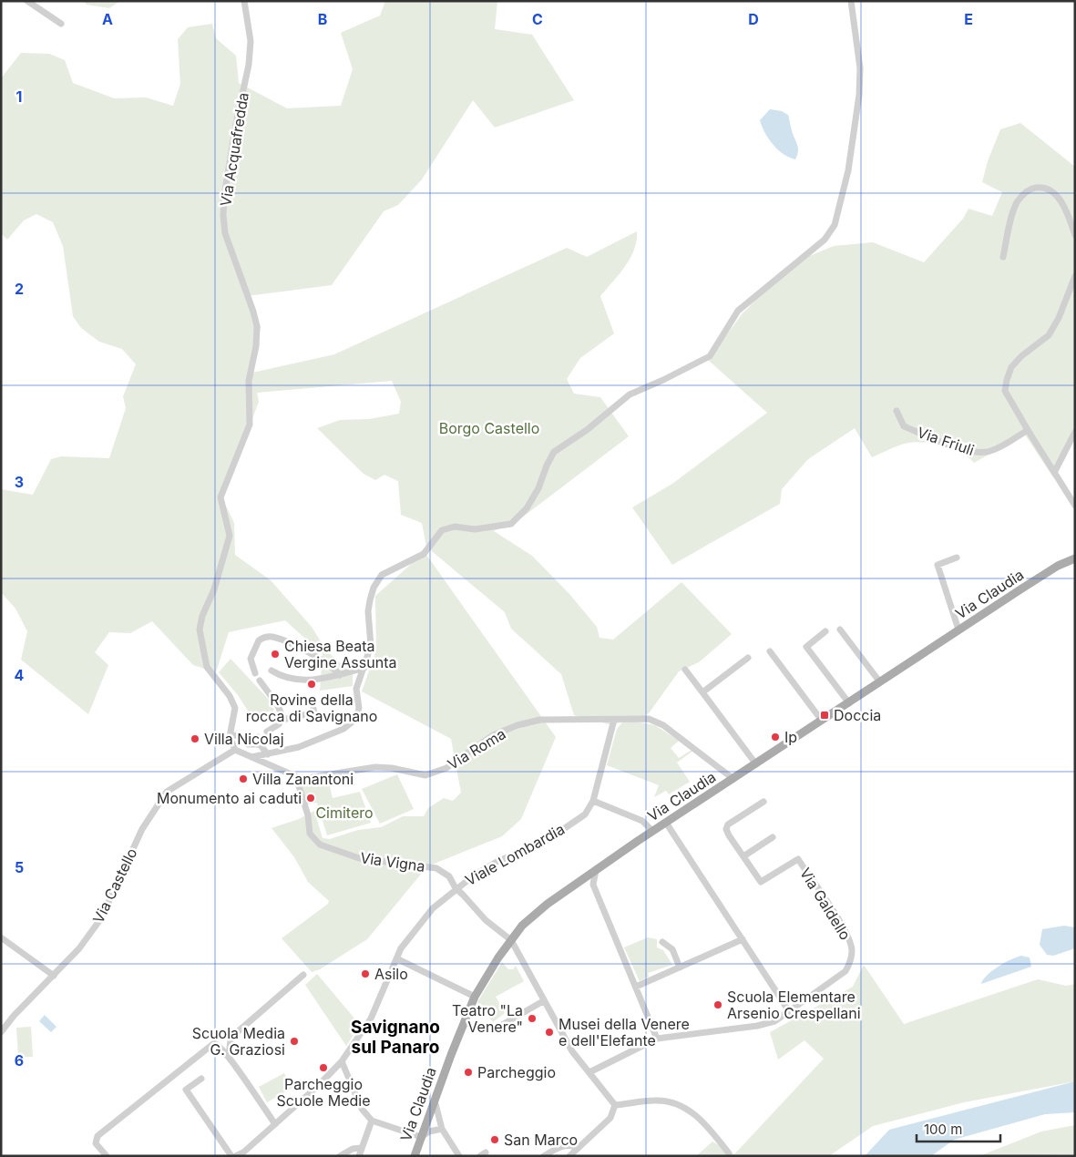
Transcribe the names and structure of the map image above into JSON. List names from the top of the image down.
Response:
{
  "streets": {
    "main road": ["Via Claudia"],
    "street": [
      "Via Acquafredda",
      "Via Friuli",
      "Via Roma",
      "Viale Lombardia",
      "Via Vigna",
      "Via Castello",
      "Via Galdello"
    ]
  },
  "crossings": [
    ["Via Claudia", "Via Roma"],
    ["Via Claudia", "Via Vigna"],
    ["Via Roma", "Via Vigna"],
    ["Via Roma", "Via Castello"],
    ["Viale Lombardia", "Via Vigna"]
  ],
  "districts": ["Savignano sul Panaro"],
  "parks": ["Borgo Castello", "Cimitero"],
  "places": {
    "other": [
      "Chiesa Beata Vergine Assunta",
      "Rovine della rocca di Savignano",
      "Ip",
      "Villa Nicolaj",
      "Villa Zanantoni",
      "Monumento ai caduti",
      "Asilo",
      "Scuola Elementare Arsenio Crespellani",
      "Teatro \"La Venere\"",
      "Musei della Venere e dell'Elefante",
      "Scuola Media G. Graziosi",
      "Parcheggio Scuole Medie",
      "Parcheggio",
      "San Marco"
    ],
    "transit": ["Doccia"]
  },
  "scale_bar": "100 m",
  "grid": {
    "columns": [
      "A",
      "B",
      "C",
      "D",
      "E"
    ],
    "rows": [
      "1",
      "2",
      "3",
      "4",
      "5",
      "6"
    ]
  }
}
